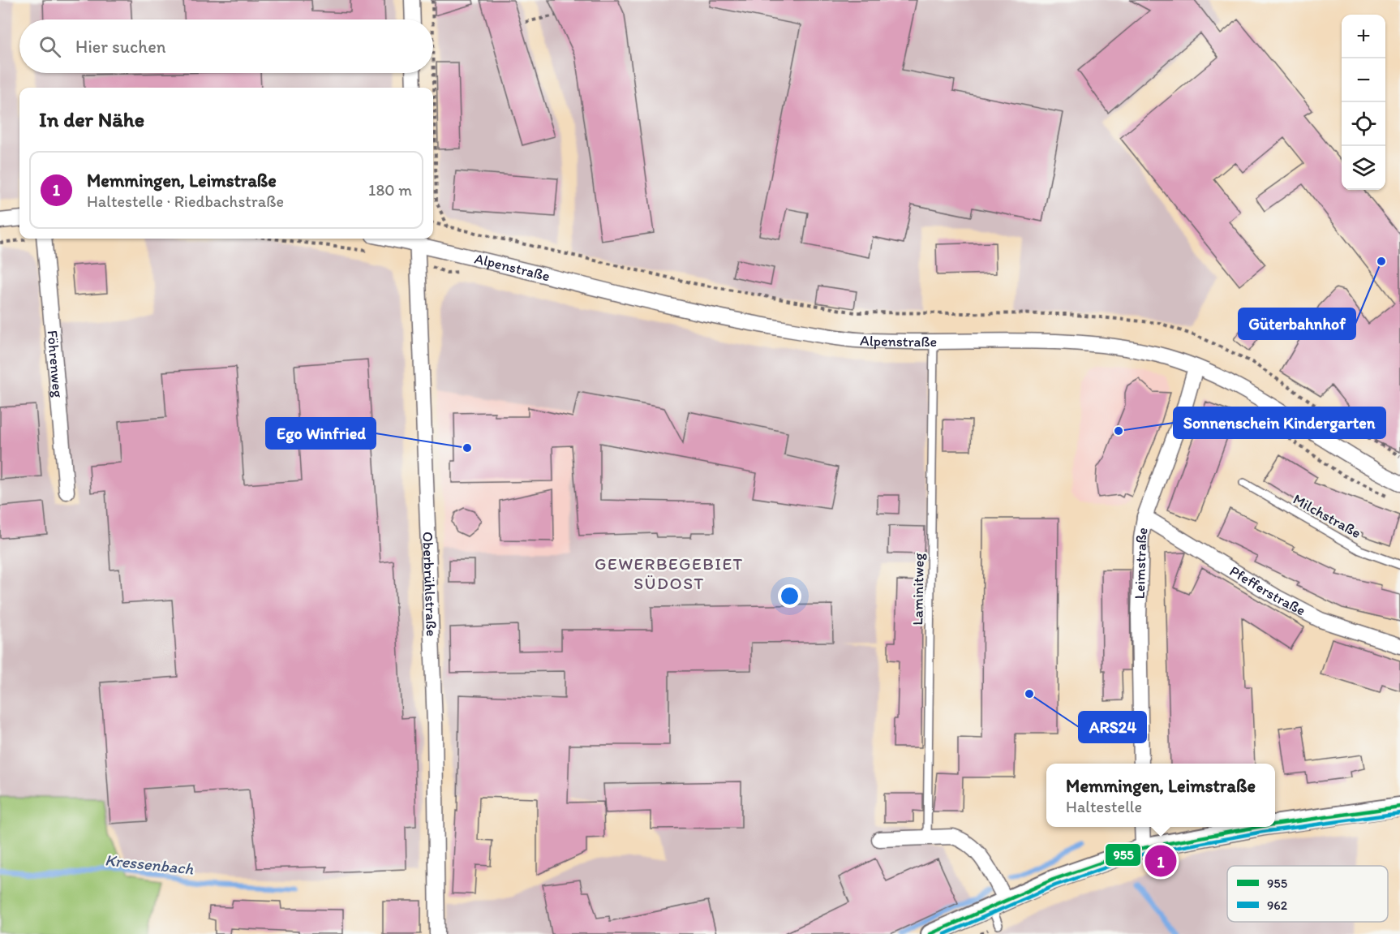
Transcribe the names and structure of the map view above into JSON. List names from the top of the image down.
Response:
{
  "streets": {
    "street": [
      "Alpenstraße",
      "Föhrenweg",
      "Leimstraße",
      "Oberbrühlstraße",
      "Pfefferstraße"
    ],
    "lane": ["Milchstraße", "Laminitweg"]
  },
  "crossings": [
    ["Alpenstraße", "Leimstraße"],
    ["Alpenstraße", "Oberbrühlstraße"],
    ["Alpenstraße", "Laminitweg"],
    ["Leimstraße", "Pfefferstraße"]
  ],
  "districts": ["GEWERBEGEBIET SÜDOST"],
  "water": ["Kressenbach"],
  "places": [
    "Güterbahnhof",
    "Sonnenschein Kindergarten",
    "Ego Winfried",
    "ARS24"
  ],
  "lines": ["transit line 955", "transit line 962"],
  "legend": ["955", "962"],
  "page": {
    "map_buttons": ["+", "−"],
    "search": "Hier suchen",
    "heading": "In der Nähe",
    "list": [
      {
        "mark": "1",
        "name": "Memmingen, Leimstraße",
        "note": "Haltestelle · Riedbachstraße",
        "value": "180 m"
      }
    ],
    "popup": ["Memmingen, Leimstraße", "Haltestelle"],
    "pins": "1"
  }
}
